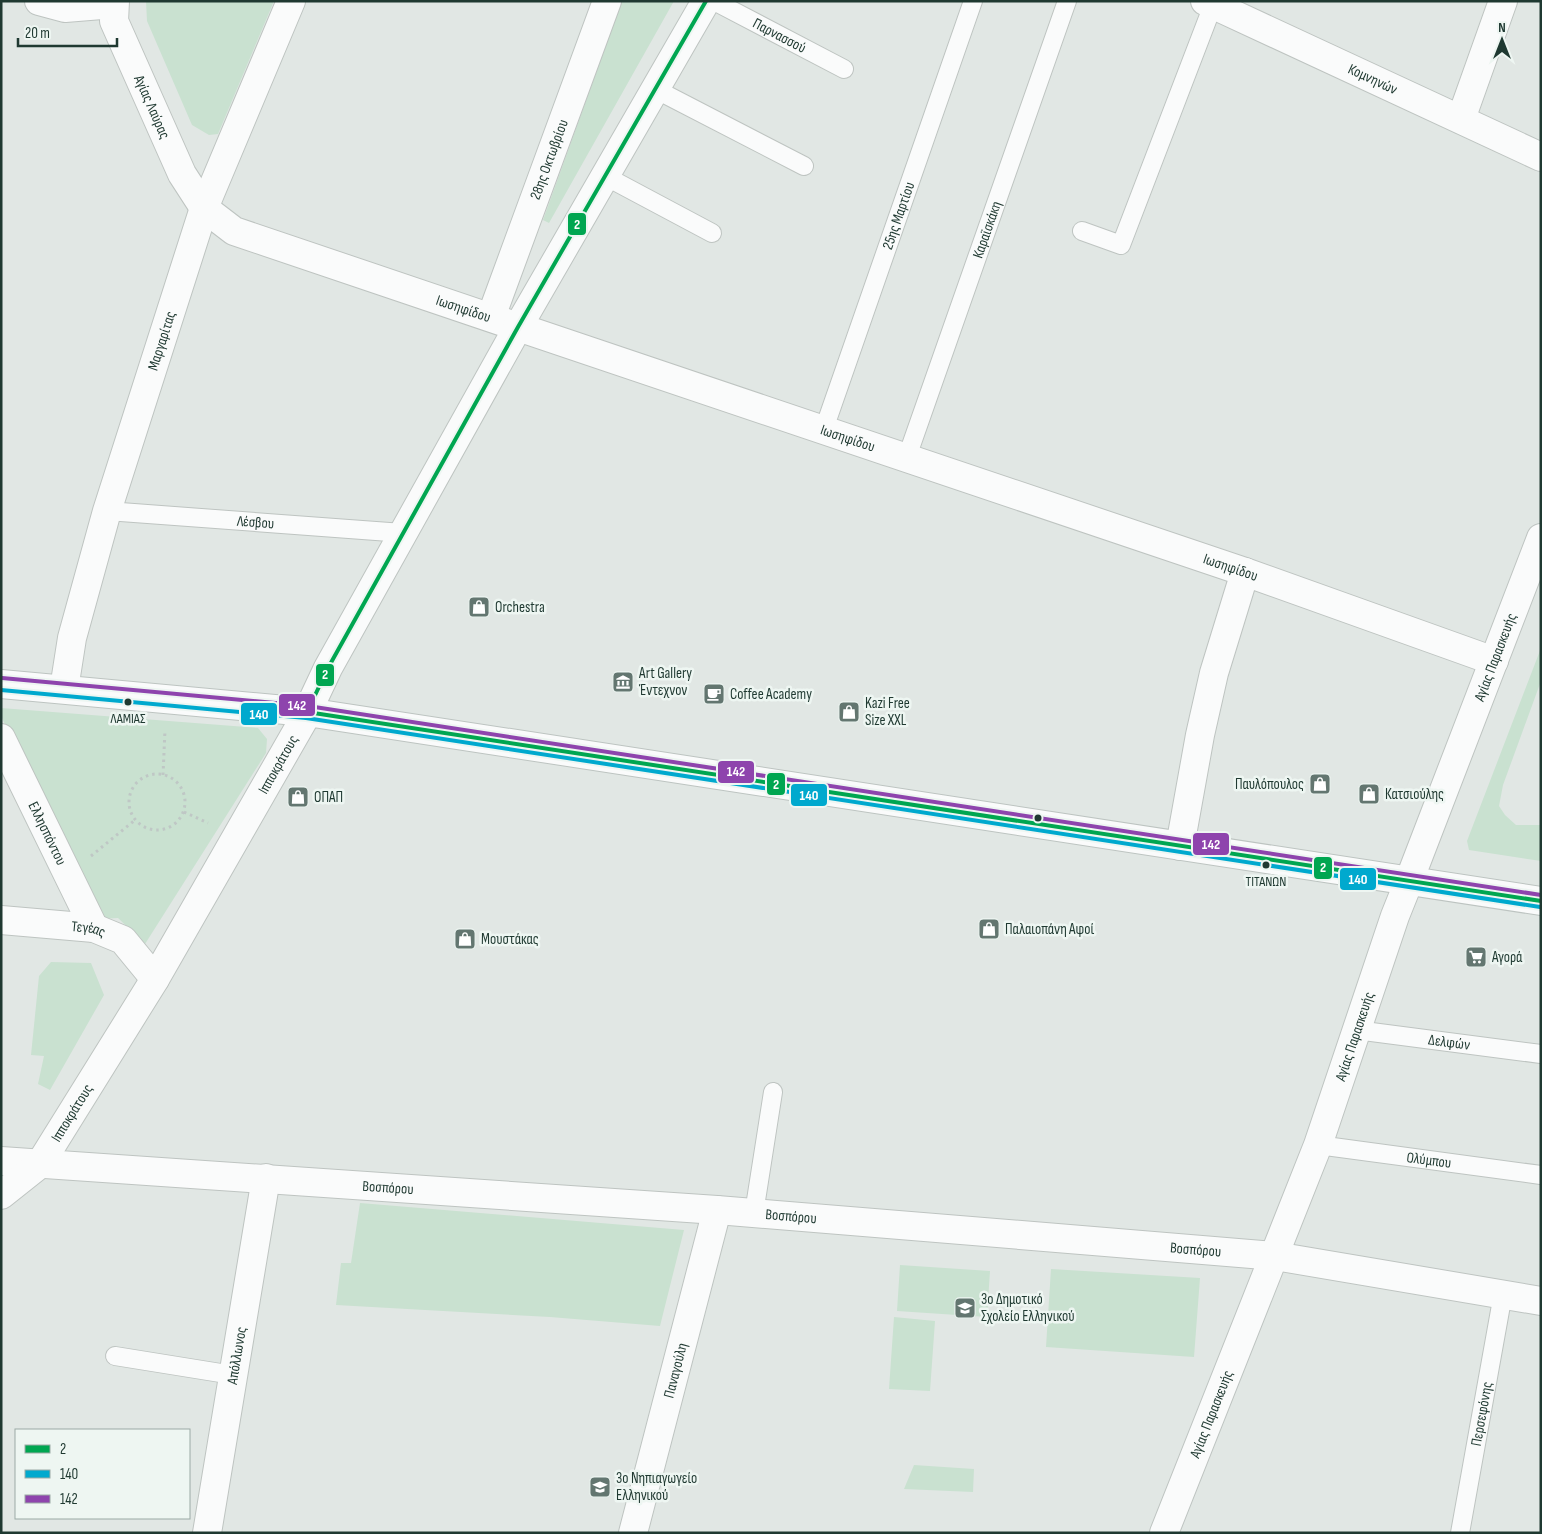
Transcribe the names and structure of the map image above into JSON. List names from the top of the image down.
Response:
{
  "streets": {
    "street": [
      "Κομνηνών",
      "Αγίας Λαύρας",
      "28ης Οκτωβρίου",
      "Ιωσηφίδου",
      "Μαργαρίτας",
      "Αγίας Παρασκευής",
      "Ιπποκράτους",
      "Ελλησπόντου",
      "Τεγέας",
      "Βοσπόρου",
      "Απόλλωνος",
      "Παναγούλη"
    ],
    "lane": [
      "Παρνασσού",
      "25ης Μαρτίου",
      "Καραϊσκάκη",
      "Λέσβου",
      "Δελφών",
      "Ολύμπου",
      "Περσεφόνης"
    ]
  },
  "crossings": [
    ["Αγίας Λαύρας", "Ιωσηφίδου"],
    ["Αγίας Λαύρας", "Μαργαρίτας"],
    ["28ης Οκτωβρίου", "Ιωσηφίδου"],
    ["25ης Μαρτίου", "Ιωσηφίδου"],
    ["Καραϊσκάκη", "Ιωσηφίδου"],
    ["Ιωσηφίδου", "Μαργαρίτας"],
    ["Ιωσηφίδου", "Αγίας Παρασκευής"],
    ["Ιωσηφίδου", "Ιπποκράτους"],
    ["Μαργαρίτας", "Λέσβου"],
    ["Λέσβου", "Ιπποκράτους"],
    ["Αγίας Παρασκευής", "Δελφών"],
    ["Αγίας Παρασκευής", "Ολύμπου"],
    ["Αγίας Παρασκευής", "Βοσπόρου"],
    ["Ιπποκράτους", "Τεγέας"],
    ["Ιπποκράτους", "Βοσπόρου"],
    ["Ελλησπόντου", "Τεγέας"],
    ["Βοσπόρου", "Απόλλωνος"],
    ["Βοσπόρου", "Παναγούλη"],
    ["Βοσπόρου", "Περσεφόνης"]
  ],
  "places": {
    "shop": [
      "Orchestra",
      "Kazi Free Size XXL",
      "Παυλόπουλος",
      "Κατσιούλης",
      "ΟΠΑΠ",
      "Παλαιοπάνη Αφοί",
      "Μουστάκας"
    ],
    "museum": ["Art Gallery Έντεχνον"],
    "cafe": ["Coffee Academy"],
    "other": ["ΛΑΜΙΑΣ", "ΤΙΤΑΝΩΝ"],
    "supermarket": ["Αγορά"],
    "school or university": ["3ο Δημοτικό Σχολείο Ελληνικού", "3ο Νηπιαγωγείο Ελληνικού"]
  },
  "lines": ["transit line 2", "transit line 142", "transit line 140"],
  "legend": ["2", "140", "142"],
  "scale_bar": "20 m",
  "north": "top"
}
